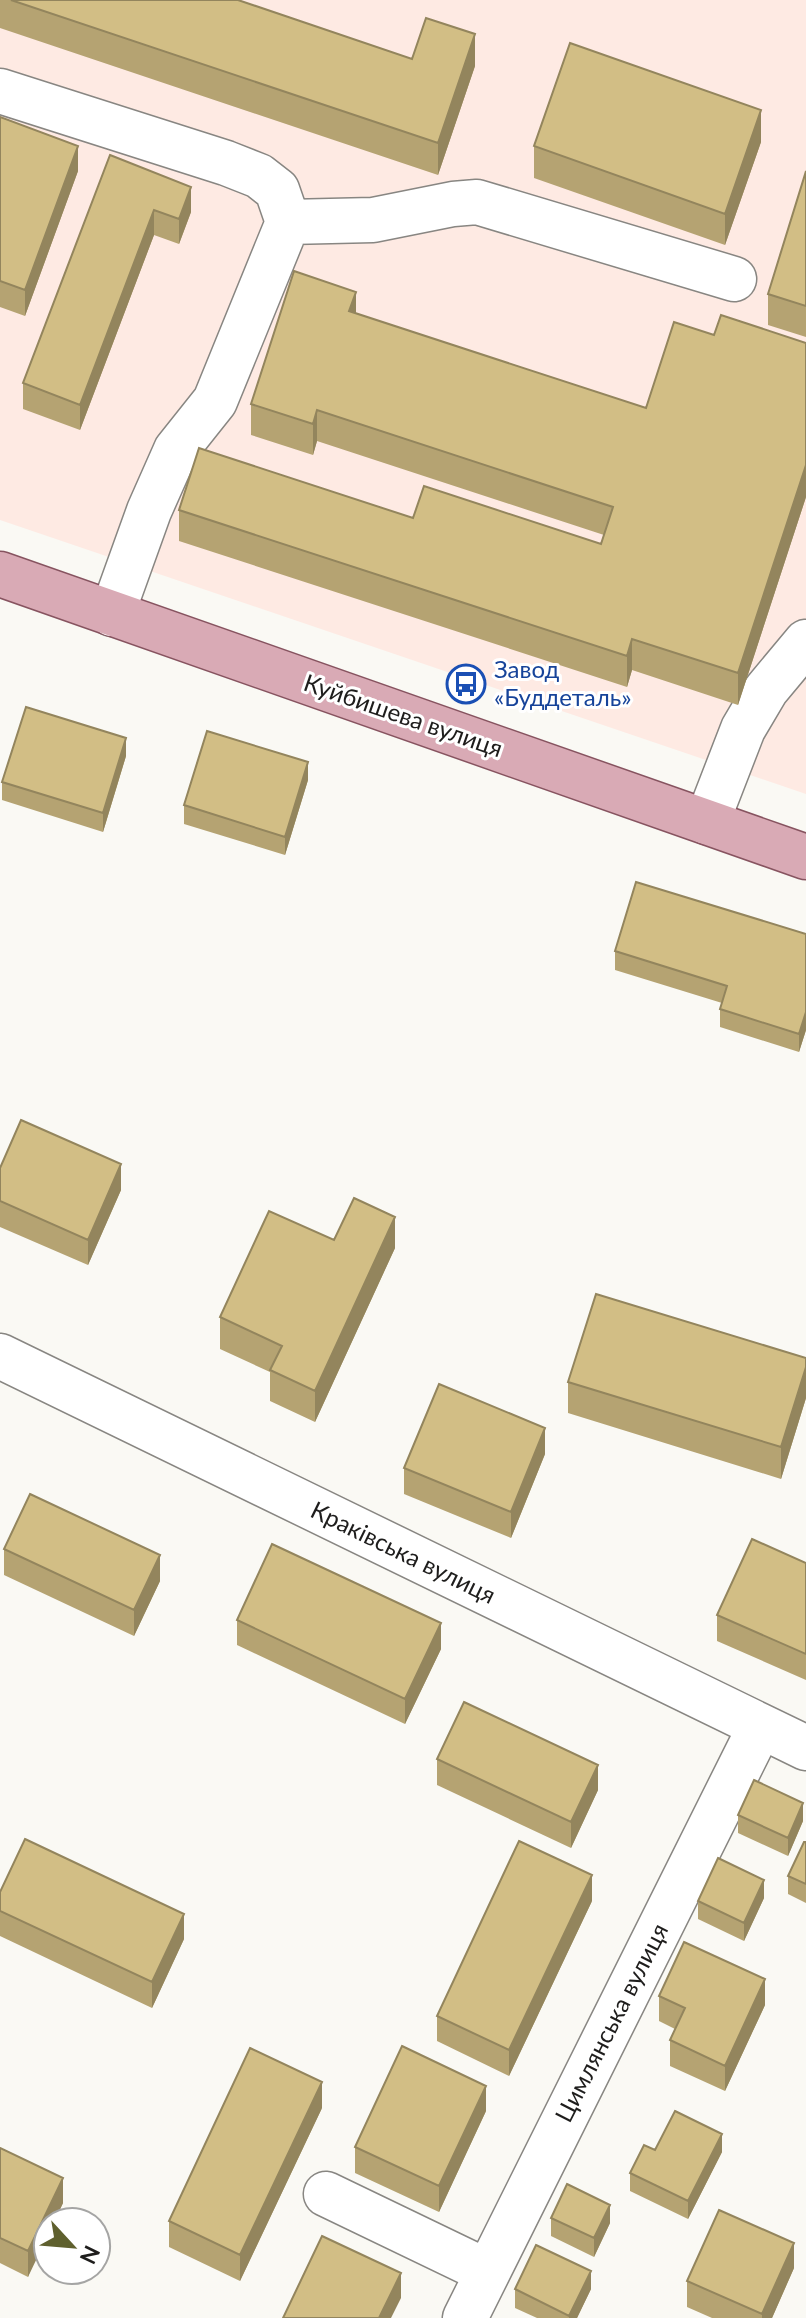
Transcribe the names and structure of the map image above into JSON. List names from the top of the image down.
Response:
{
  "streets": {
    "main road": ["Куйбишева вулиця"],
    "street": ["Краківська вулиця", "Цимлянська вулиця"]
  },
  "crossings": [
    ["Краківська вулиця", "Цимлянська вулиця"]
  ],
  "places": {
    "bus stop": ["Завод «Буддеталь»"]
  },
  "north": "bottom right"
}
